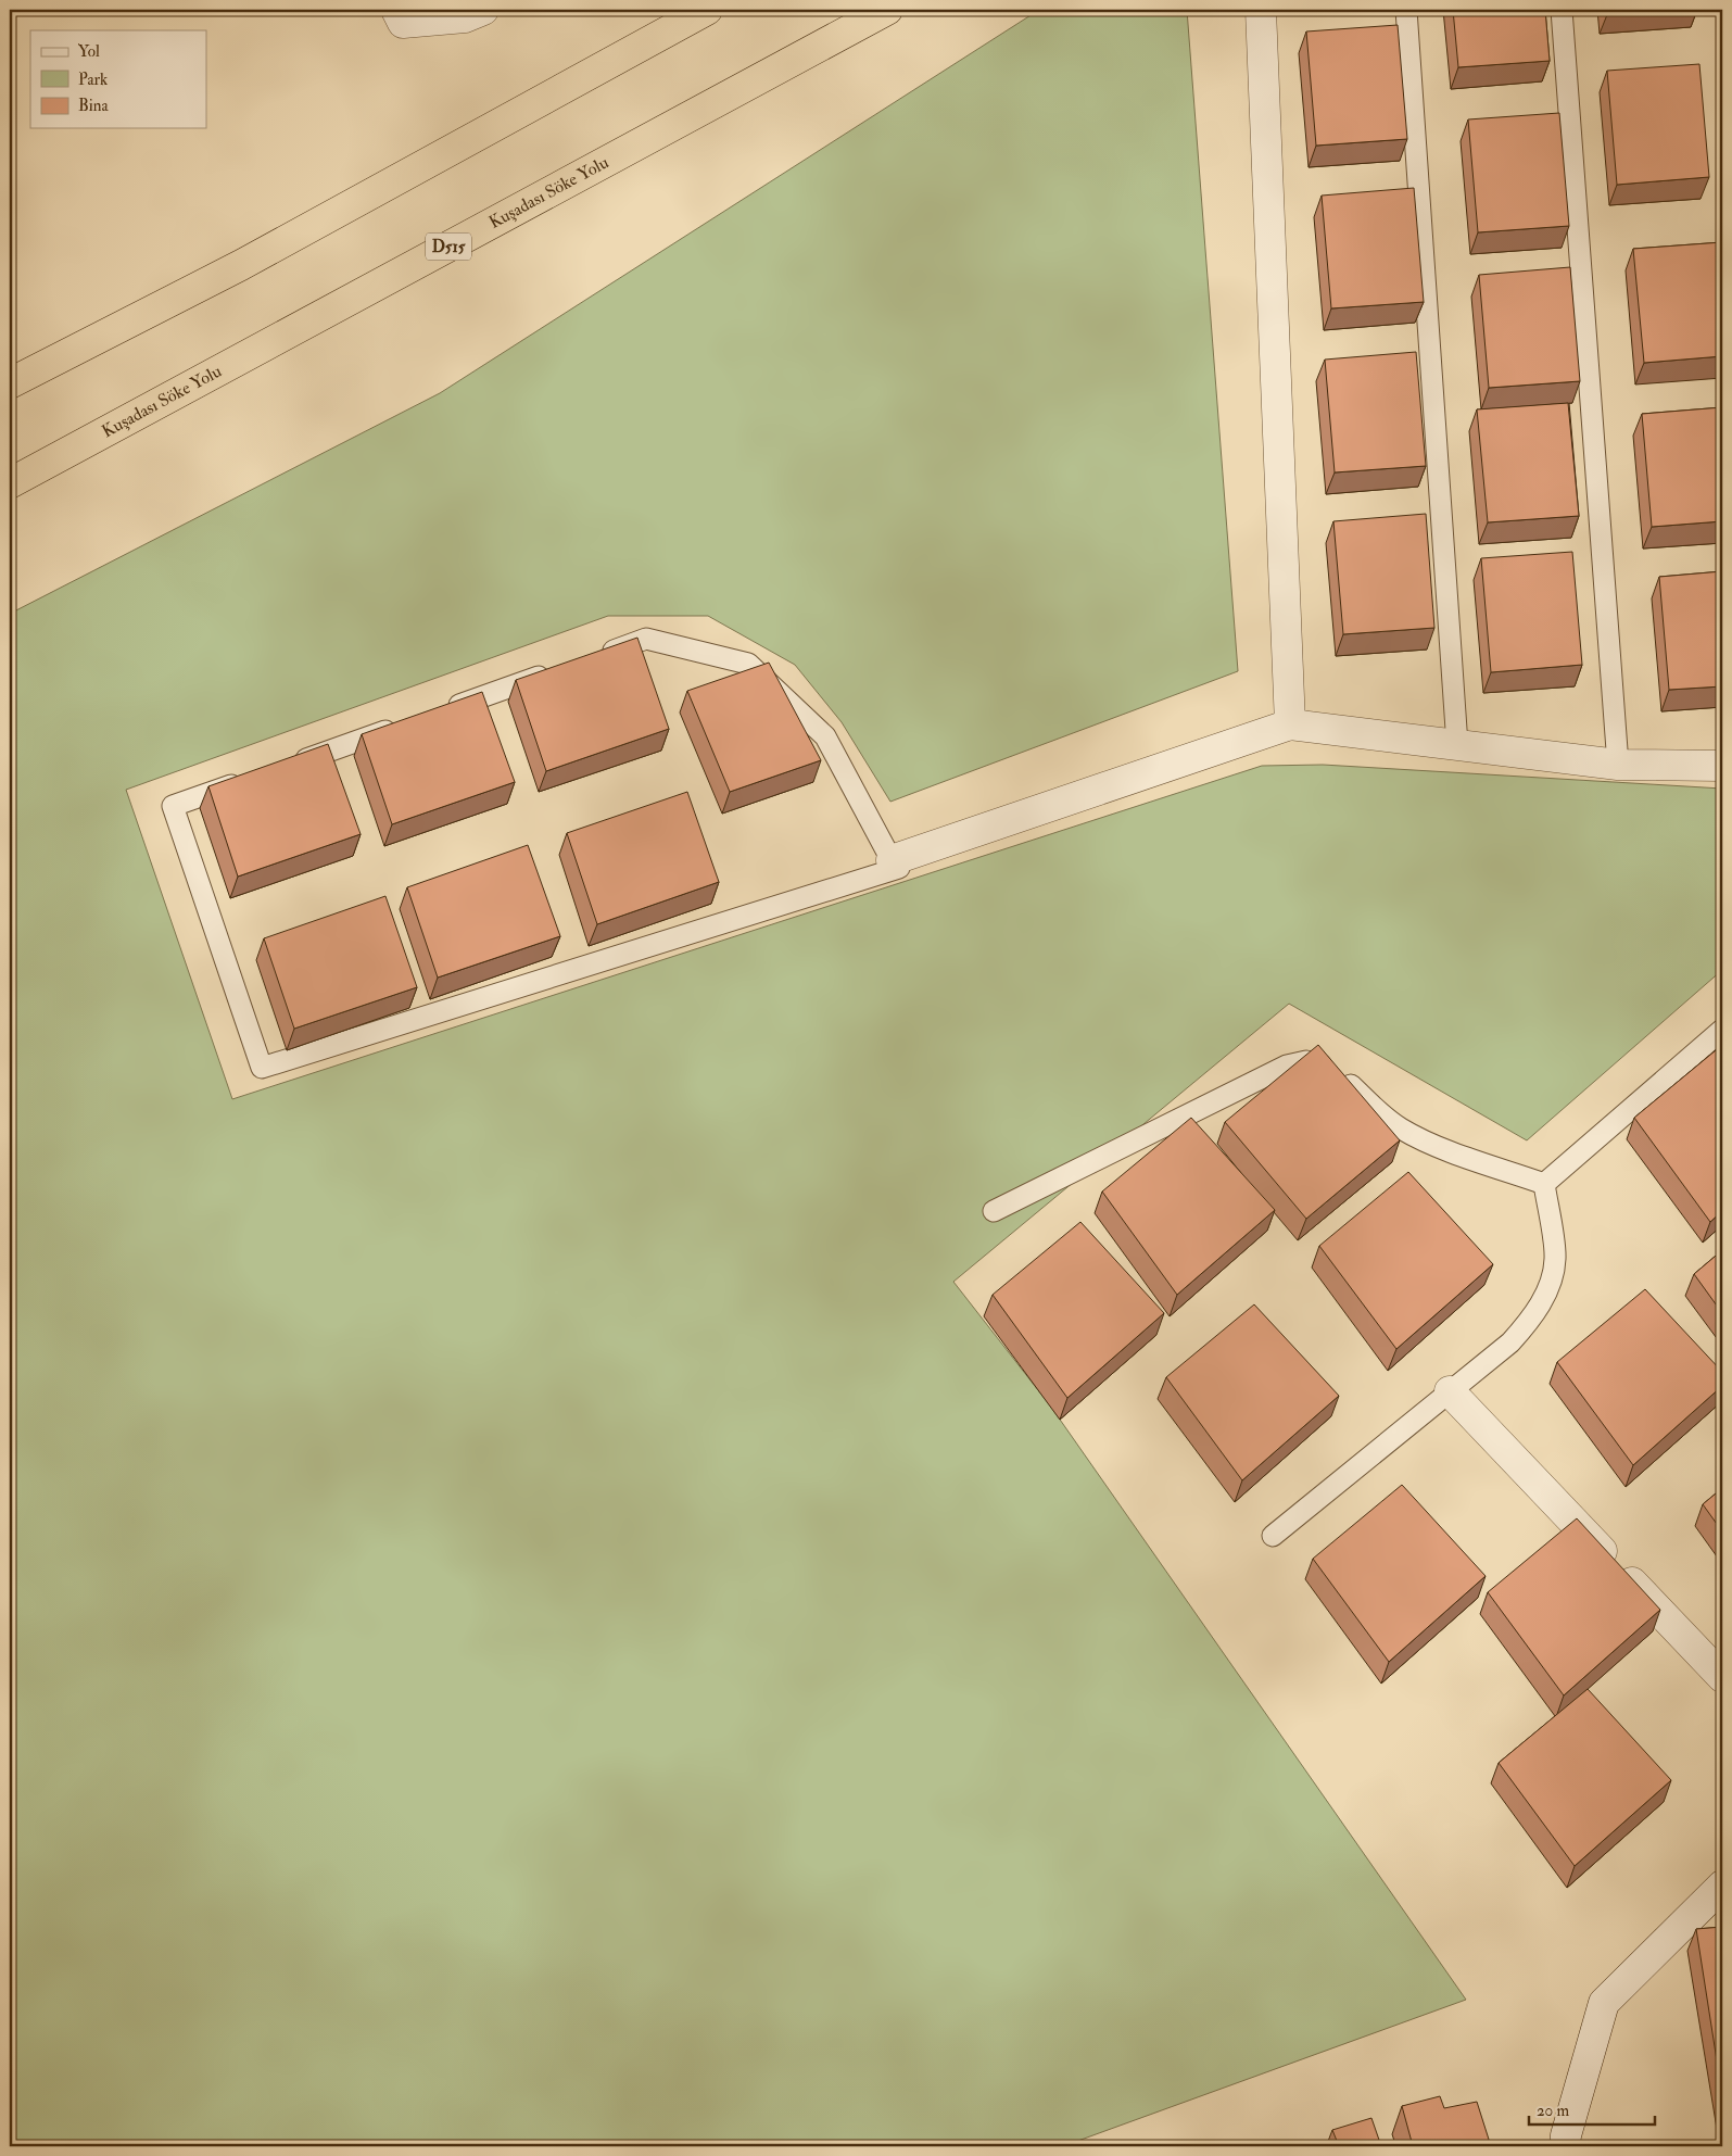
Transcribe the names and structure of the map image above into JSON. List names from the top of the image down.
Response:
{
  "streets": {
    "highway": ["Kuşadası Söke Yolu", "D515"]
  },
  "legend": ["Yol", "Park", "Bina"],
  "scale_bar": "20 m"
}
